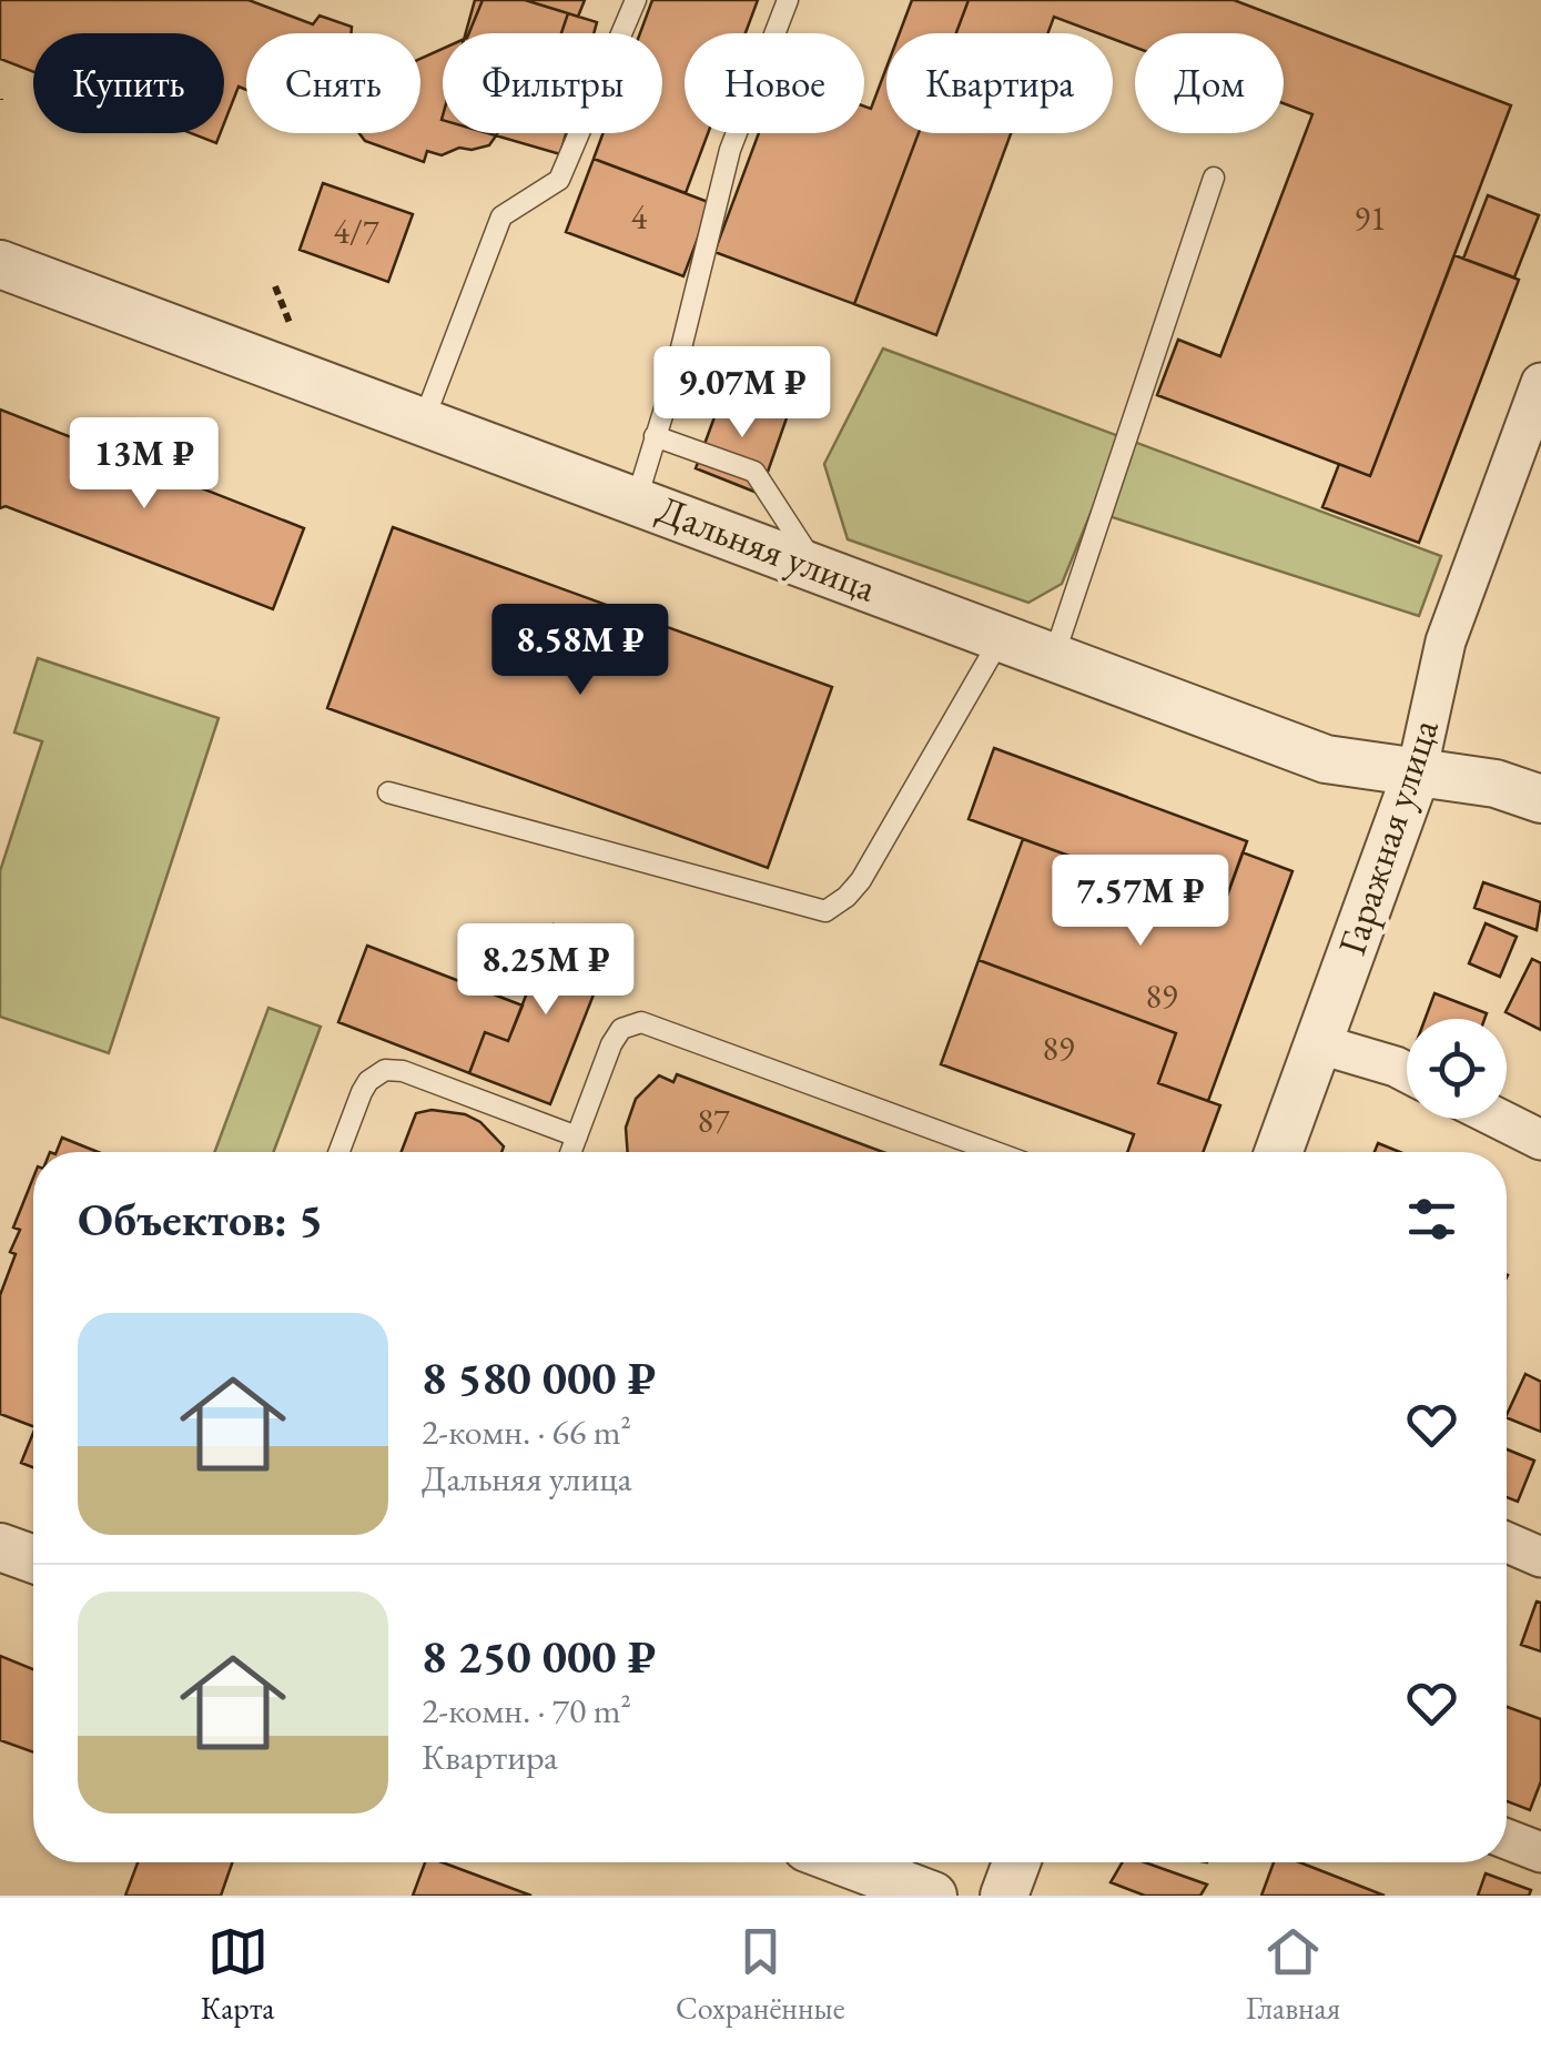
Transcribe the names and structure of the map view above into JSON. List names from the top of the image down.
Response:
{
  "streets": {
    "street": ["Дальняя улица", "Гаражная улица"]
  },
  "crossings": [
    ["Дальняя улица", "Гаражная улица"]
  ],
  "house_numbers": [
    "4",
    "91",
    "4/7",
    "89",
    "89",
    "87"
  ],
  "page": {
    "chip": [
      "Купить",
      "Снять",
      "Фильтры",
      "Новое",
      "Квартира",
      "Дом"
    ],
    "price": [
      "9.07M ₽",
      "13M ₽",
      "8.58M ₽",
      "7.57M ₽",
      "8.25M ₽"
    ],
    "heading": "Объектов: 5",
    "list": [
      {
        "name": "8 580 000 ₽",
        "note": "2-комн. · 66 m² · Дальняя улица"
      },
      {
        "name": "8 250 000 ₽",
        "note": "2-комн. · 70 m² · Квартира"
      }
    ],
    "tabs": ["Карта", "Сохранённые", "Главная"]
  }
}
